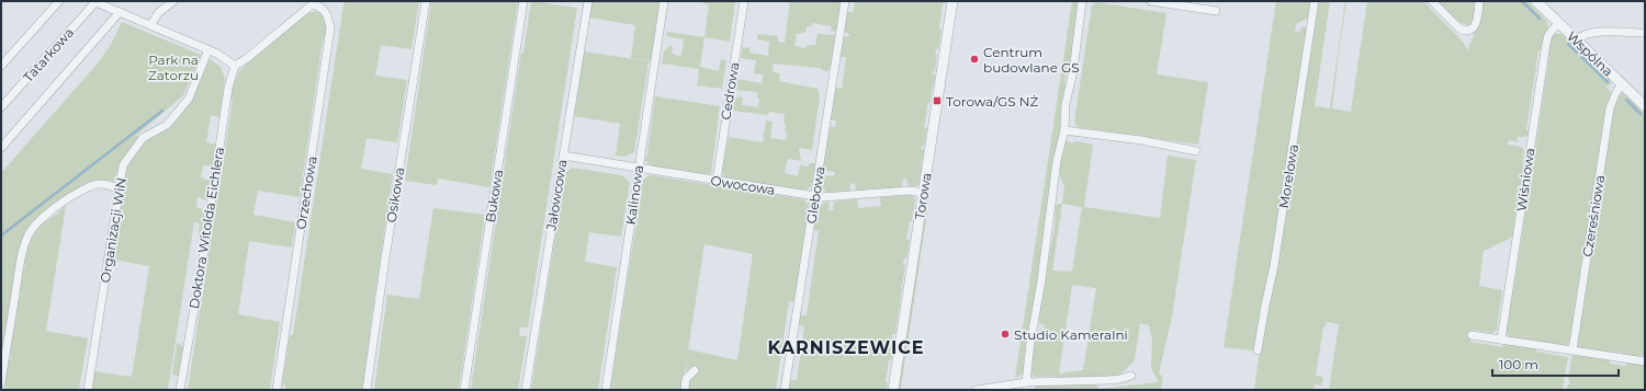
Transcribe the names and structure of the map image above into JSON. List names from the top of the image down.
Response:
{
  "streets": {
    "street": [
      "Wspólna",
      "Tatarkowa",
      "Cedrowa",
      "Morelowa",
      "Wiśniowa",
      "Owocowa",
      "Orzechowa",
      "Osikowa",
      "Jałowcowa",
      "Kalinowa",
      "Glebowa",
      "Bukowa",
      "Torowa",
      "Czereśniowa",
      "Doktora Witolda Eichlera",
      "Organizacji WiN"
    ]
  },
  "crossings": [
    ["Wspólna", "Wiśniowa"],
    ["Wspólna", "Czereśniowa"],
    ["Cedrowa", "Owocowa"],
    ["Owocowa", "Jałowcowa"],
    ["Owocowa", "Kalinowa"],
    ["Owocowa", "Glebowa"],
    ["Owocowa", "Torowa"]
  ],
  "districts": ["KARNISZEWICE"],
  "parks": ["Park na Zatorzu"],
  "places": {
    "other": ["Centrum budowlane GS", "Studio Kameralni"],
    "transit": ["Torowa/GS NŻ"]
  },
  "scale_bar": "100 m"
}
